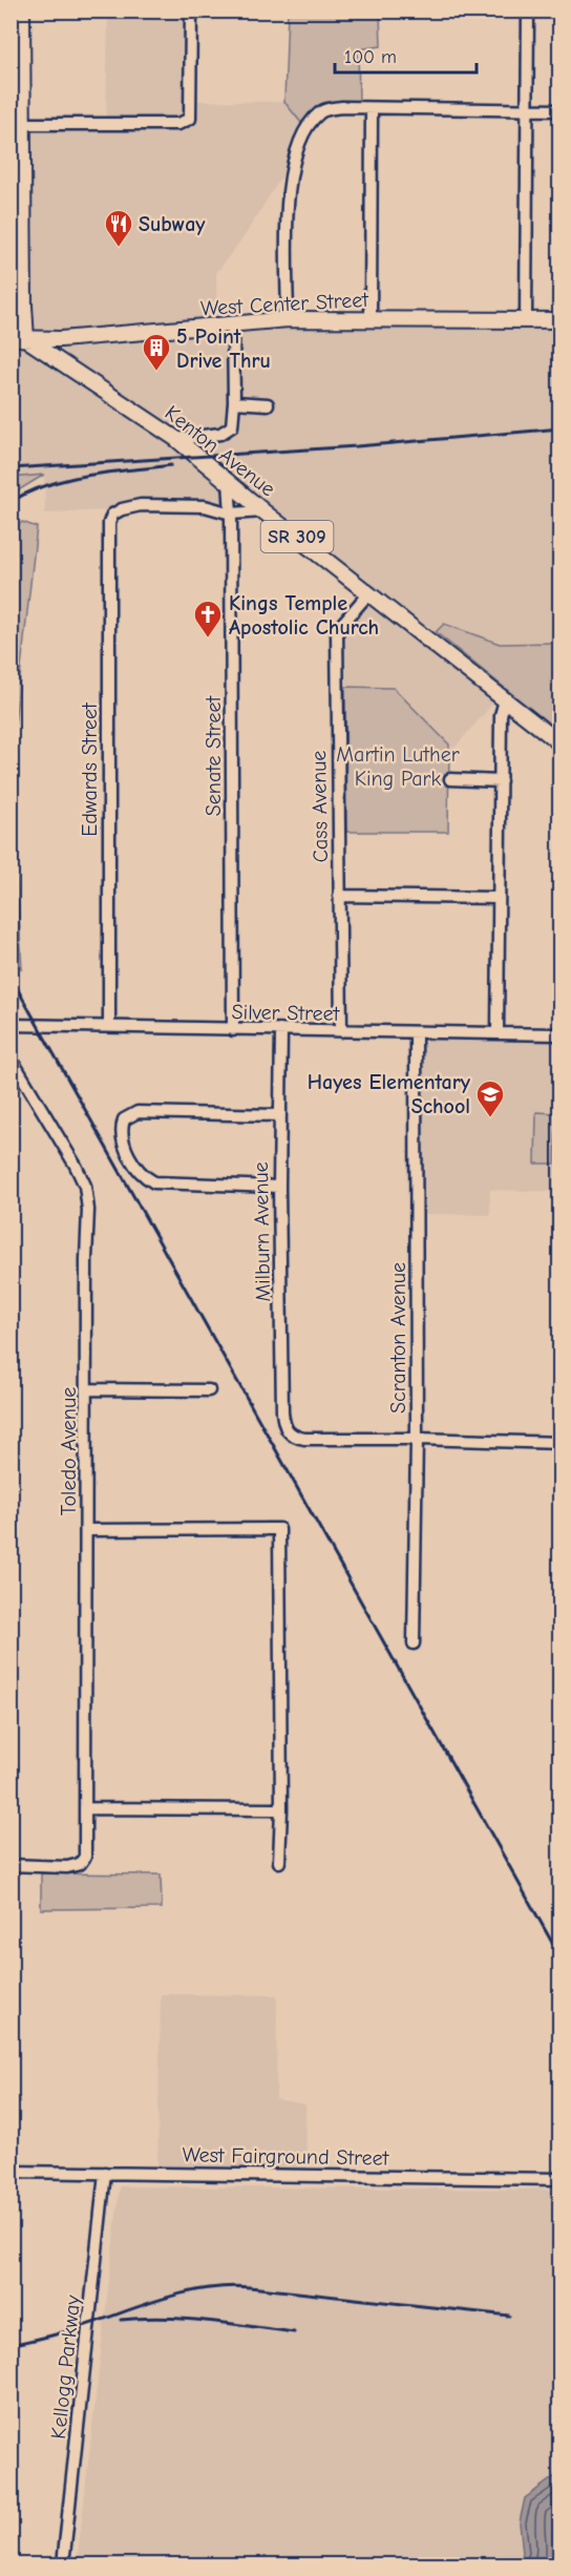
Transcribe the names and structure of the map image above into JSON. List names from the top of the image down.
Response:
{
  "streets": {
    "main road": ["West Center Street", "Kenton Avenue", "SR 309"],
    "street": [
      "Senate Street",
      "Edwards Street",
      "Cass Avenue",
      "Silver Street",
      "Milburn Avenue",
      "Scranton Avenue",
      "Toledo Avenue",
      "West Fairground Street",
      "Kellogg Parkway"
    ]
  },
  "crossings": [
    ["West Center Street", "Kenton Avenue"],
    ["Kenton Avenue", "Senate Street"],
    ["Kenton Avenue", "Cass Avenue"],
    ["Senate Street", "Edwards Street"],
    ["Senate Street", "Silver Street"],
    ["Edwards Street", "Silver Street"],
    ["Cass Avenue", "Silver Street"],
    ["Silver Street", "Milburn Avenue"],
    ["Silver Street", "Scranton Avenue"],
    ["Milburn Avenue", "Scranton Avenue"],
    ["West Fairground Street", "Kellogg Parkway"]
  ],
  "parks": ["Martin Luther King Park"],
  "places": {
    "restaurant": ["Subway"],
    "building": ["5 Point Drive Thru"],
    "church": ["Kings Temple Apostolic Church"],
    "school or university": ["Hayes Elementary School"]
  },
  "scale_bar": "100 m"
}
